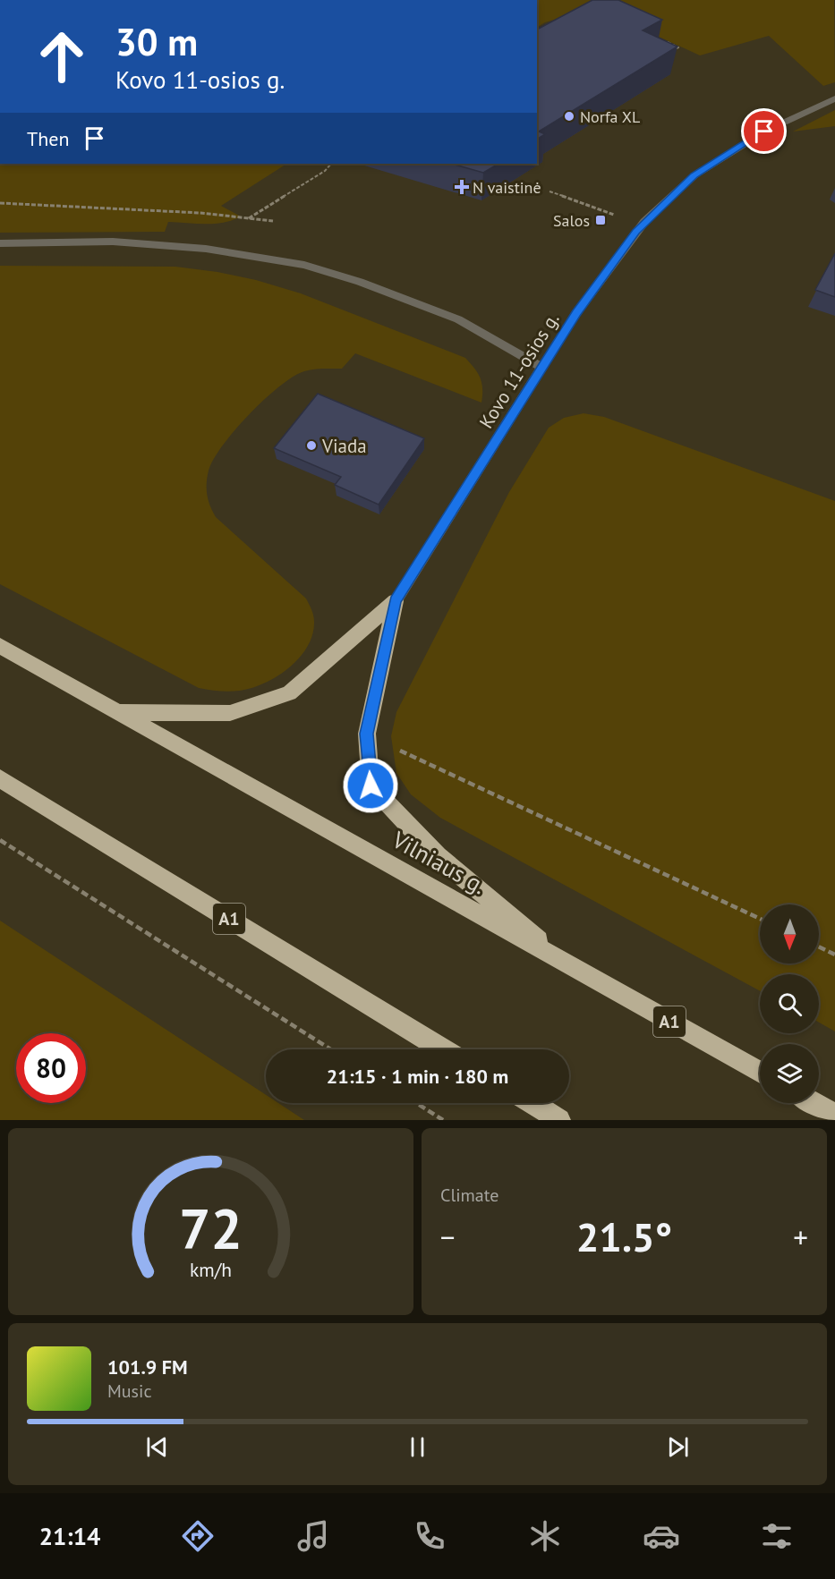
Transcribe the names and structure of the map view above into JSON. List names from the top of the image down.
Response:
{
  "streets": {
    "highway": ["Vilniaus g.", "A1"],
    "street": ["Kovo 11-osios g."]
  },
  "places": {
    "other": ["Norfa XL", "Viada"],
    "health": ["N vaistinė"],
    "transit": ["Salos"]
  },
  "north": "bottom",
  "page": {
    "turn": ["30 m", "Kovo 11-osios g."],
    "then": "Then",
    "limit": "80",
    "trip": "21:15 · 1 min · 180 m",
    "tile": "Climate",
    "heat": ["−", "21.5°", "+"],
    "song": ["101.9 FM", "Music"],
    "tabs": "21:14",
    "gauge": ["72", "km/h"]
  }
}
